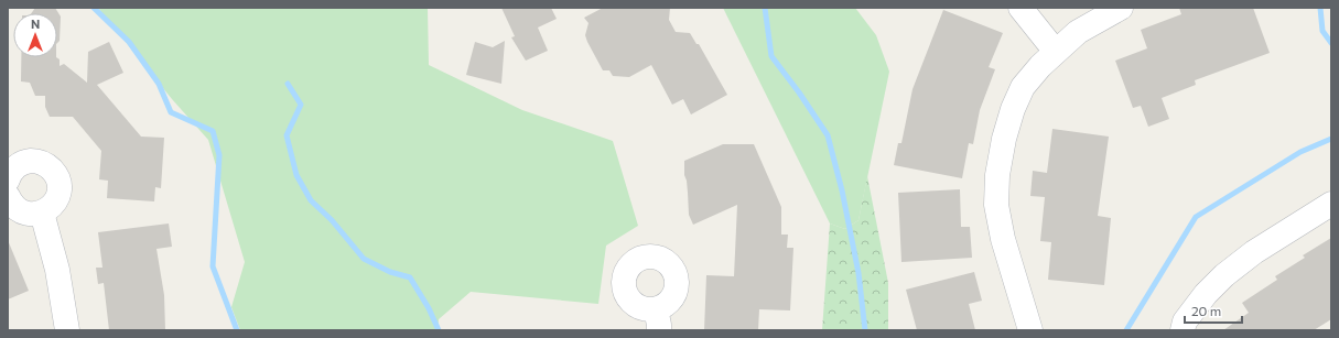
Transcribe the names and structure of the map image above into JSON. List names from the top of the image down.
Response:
{
  "scale_bar": "20 m",
  "north": "top"
}
